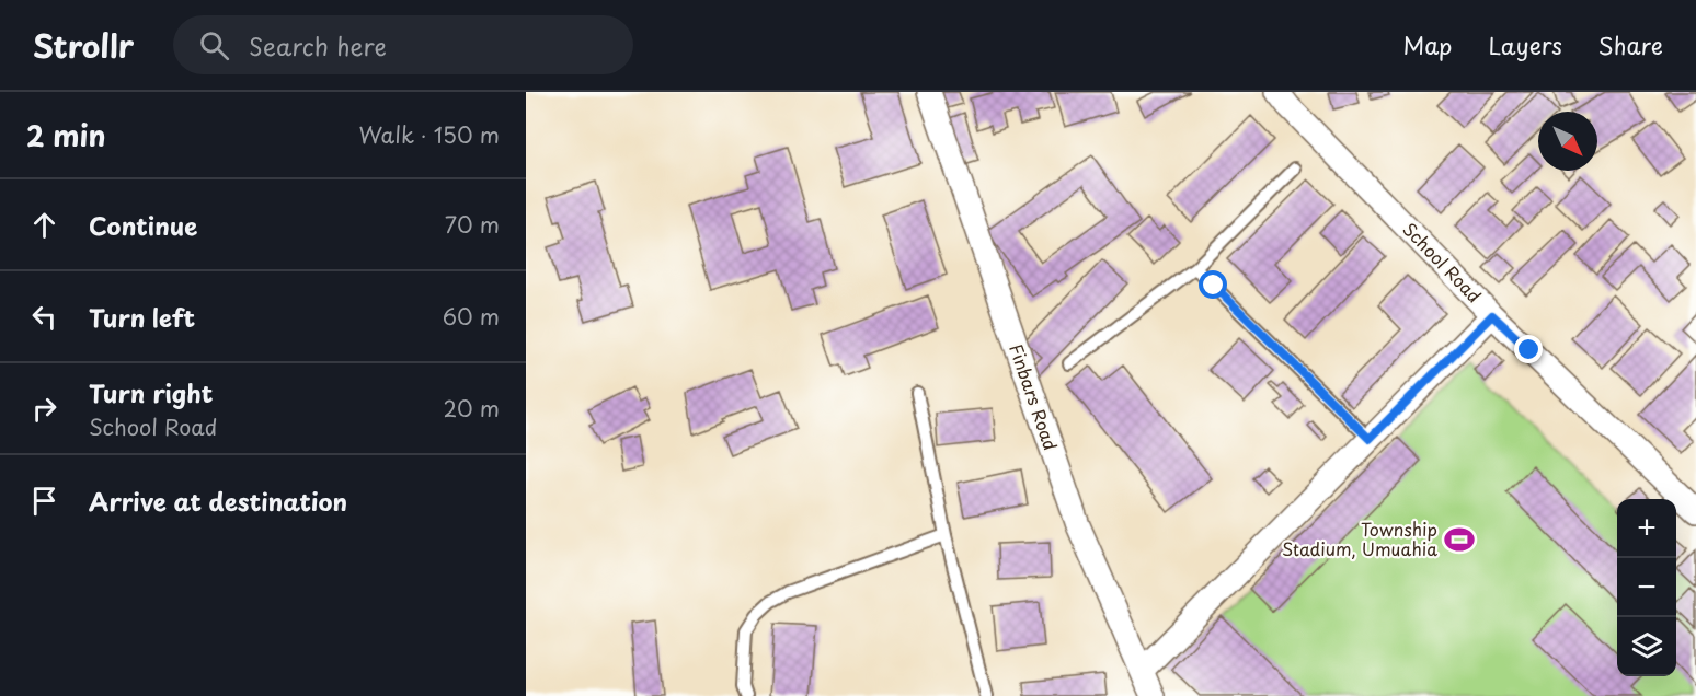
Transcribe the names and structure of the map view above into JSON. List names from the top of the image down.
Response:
{
  "streets": {
    "street": ["School Road", "Finbars Road"]
  },
  "places": {
    "sports": ["Township Stadium, Umuahia"]
  },
  "north": "bottom right",
  "page": {
    "header": "Strollr",
    "search": "Search here",
    "nav": ["Map", "Layers", "Share"],
    "heading": ["2 min", "Walk · 150 m"],
    "list": [
      ["Continue", "70 m"],
      ["Turn left", "60 m"],
      ["Turn right", "School Road", "20 m"],
      "Arrive at destination"
    ],
    "map_buttons": ["+", "−"]
  }
}
